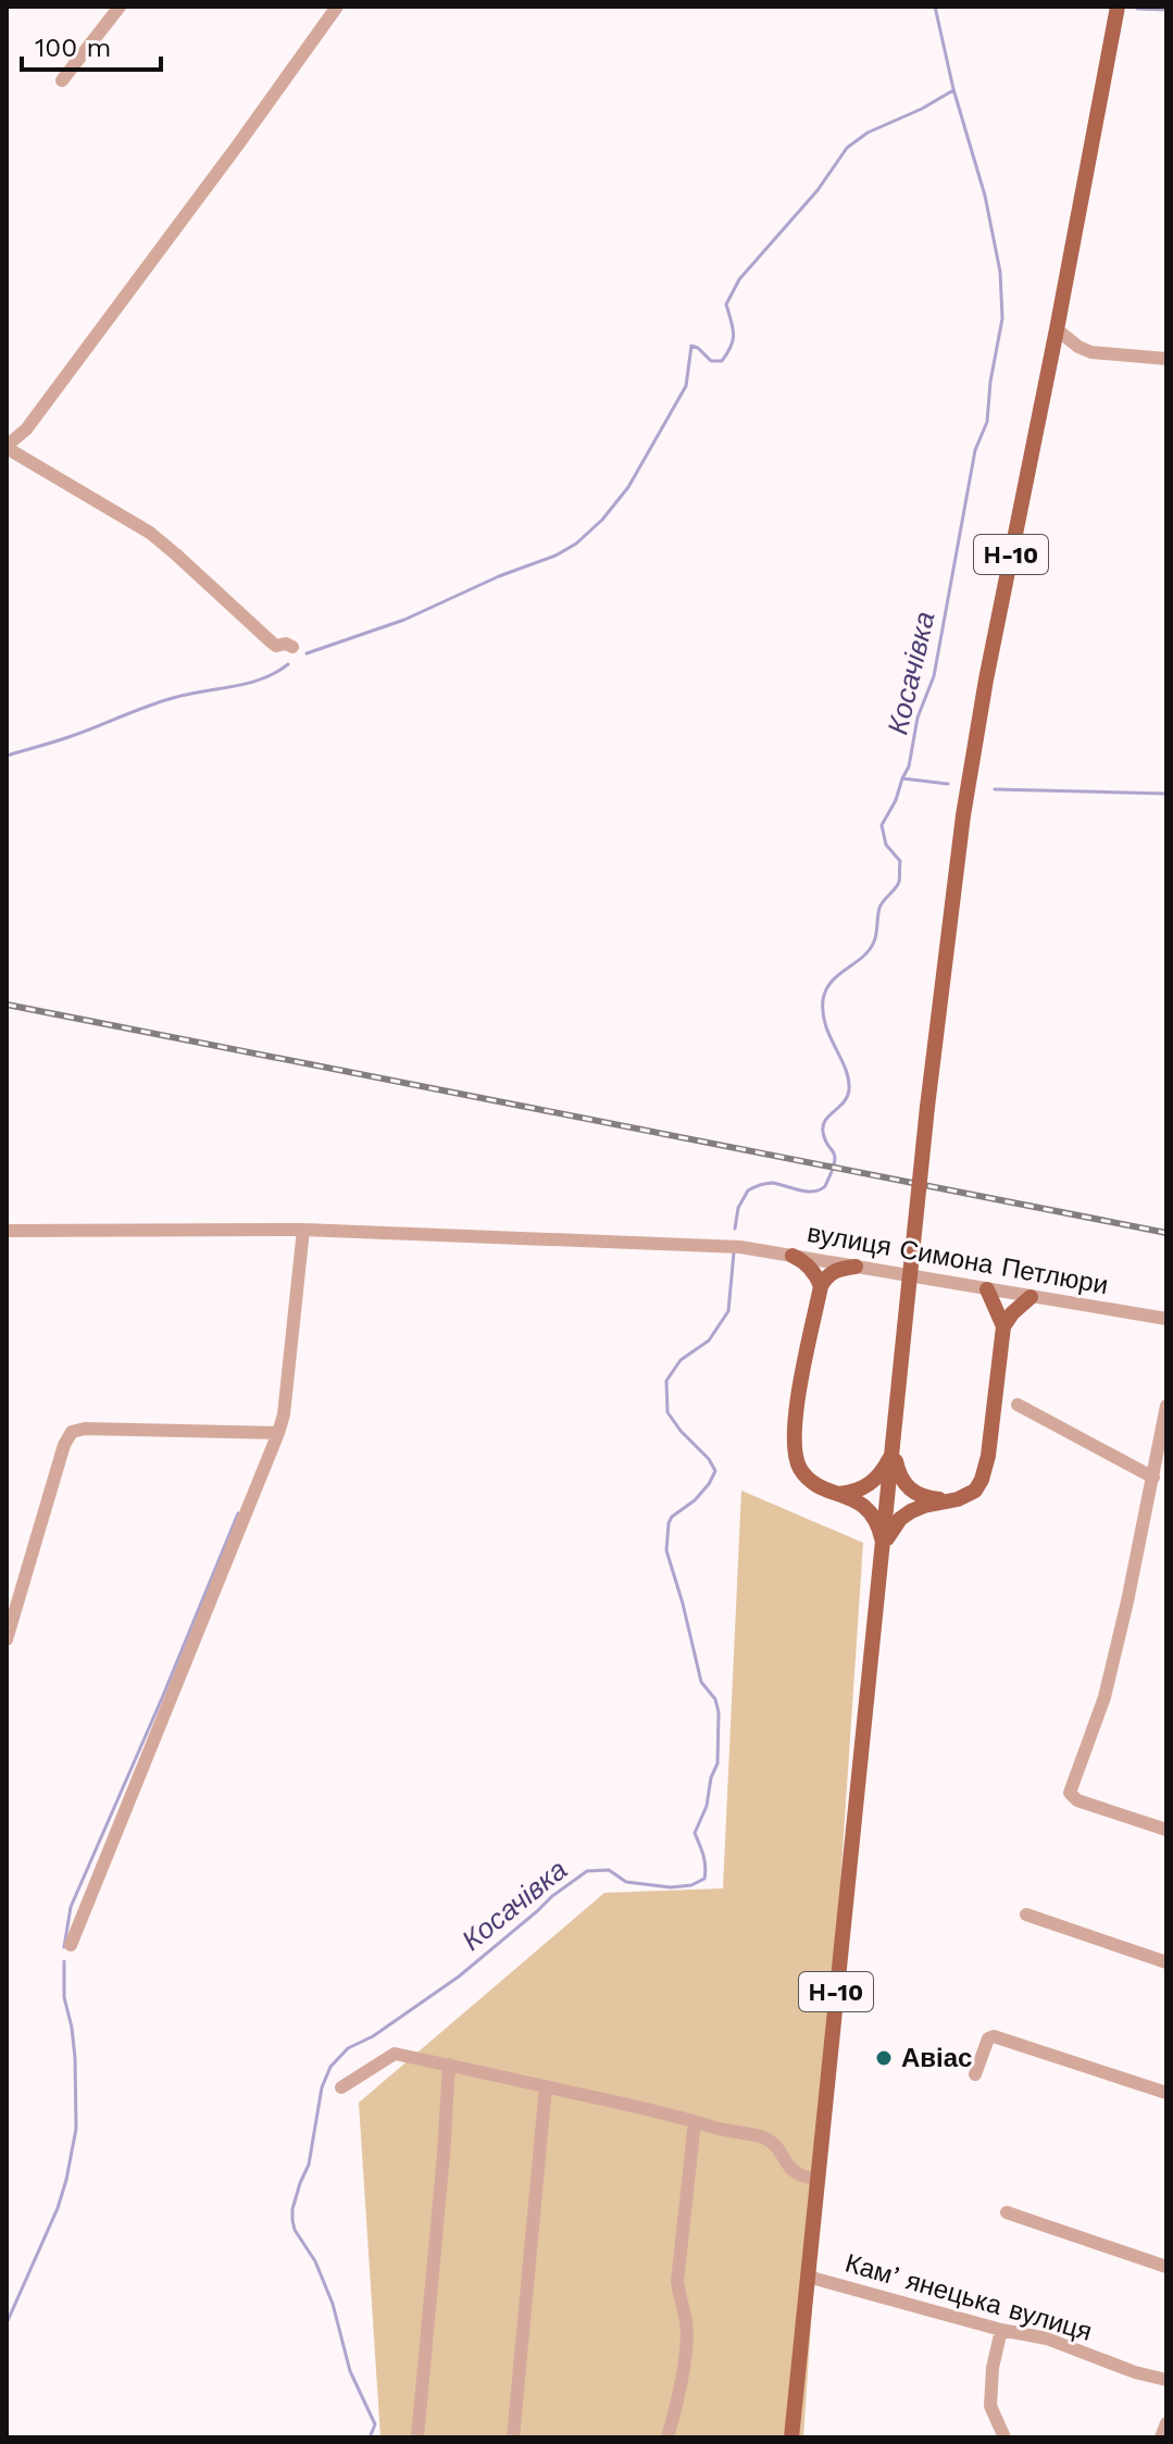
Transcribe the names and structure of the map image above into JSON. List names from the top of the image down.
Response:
{
  "streets": {
    "main road": ["Н-10"],
    "street": ["вулиця Симона Петлюри", "Камʼянецька вулиця"]
  },
  "crossings": [
    ["Н-10", "Камʼянецька вулиця"]
  ],
  "water": ["Косачівка"],
  "places": ["Авіас"],
  "scale_bar": "100 m"
}
